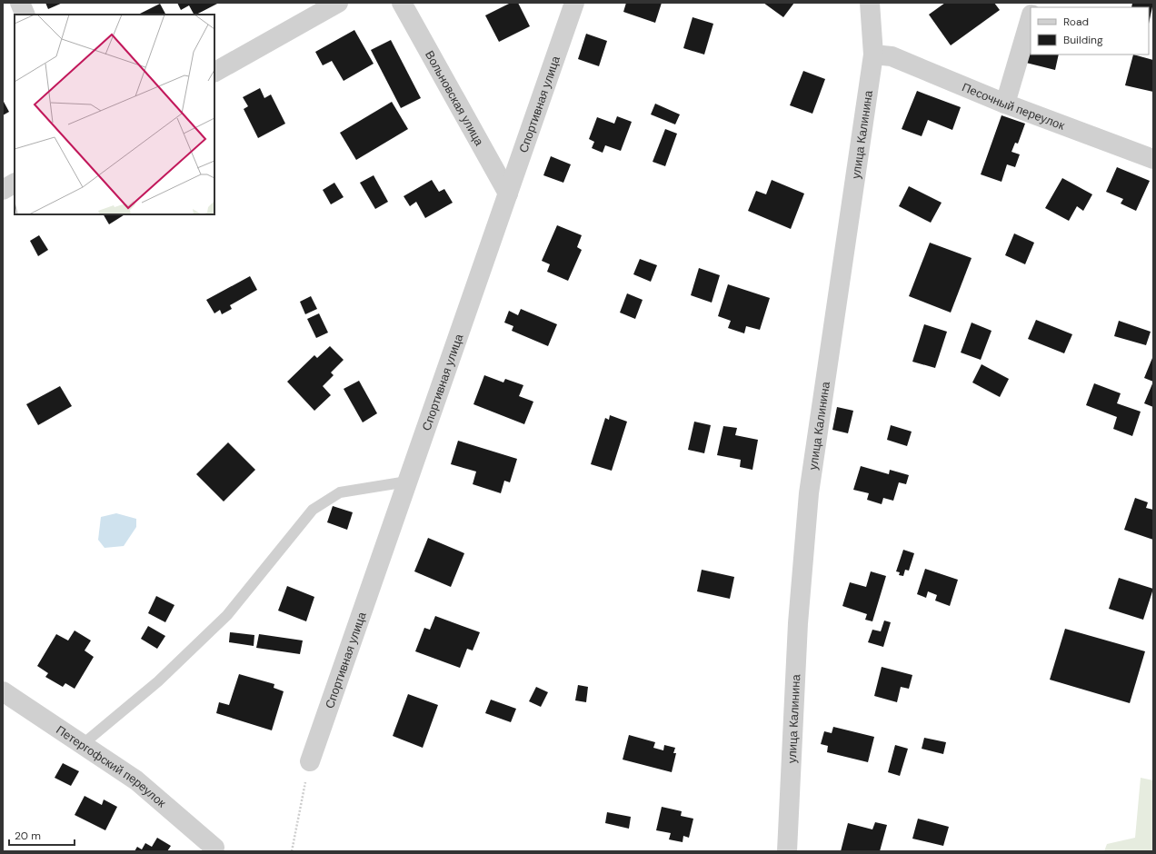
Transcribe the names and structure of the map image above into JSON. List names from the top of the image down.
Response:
{
  "streets": {
    "street": [
      "Вольновская улица",
      "Спортивная улица",
      "Песочный переулок",
      "улица Калинина",
      "Петергофский переулок"
    ]
  },
  "crossings": [
    ["Вольновская улица", "Спортивная улица"],
    ["Песочный переулок", "улица Калинина"]
  ],
  "legend": ["Road", "Building"],
  "scale_bar": "20 m"
}
